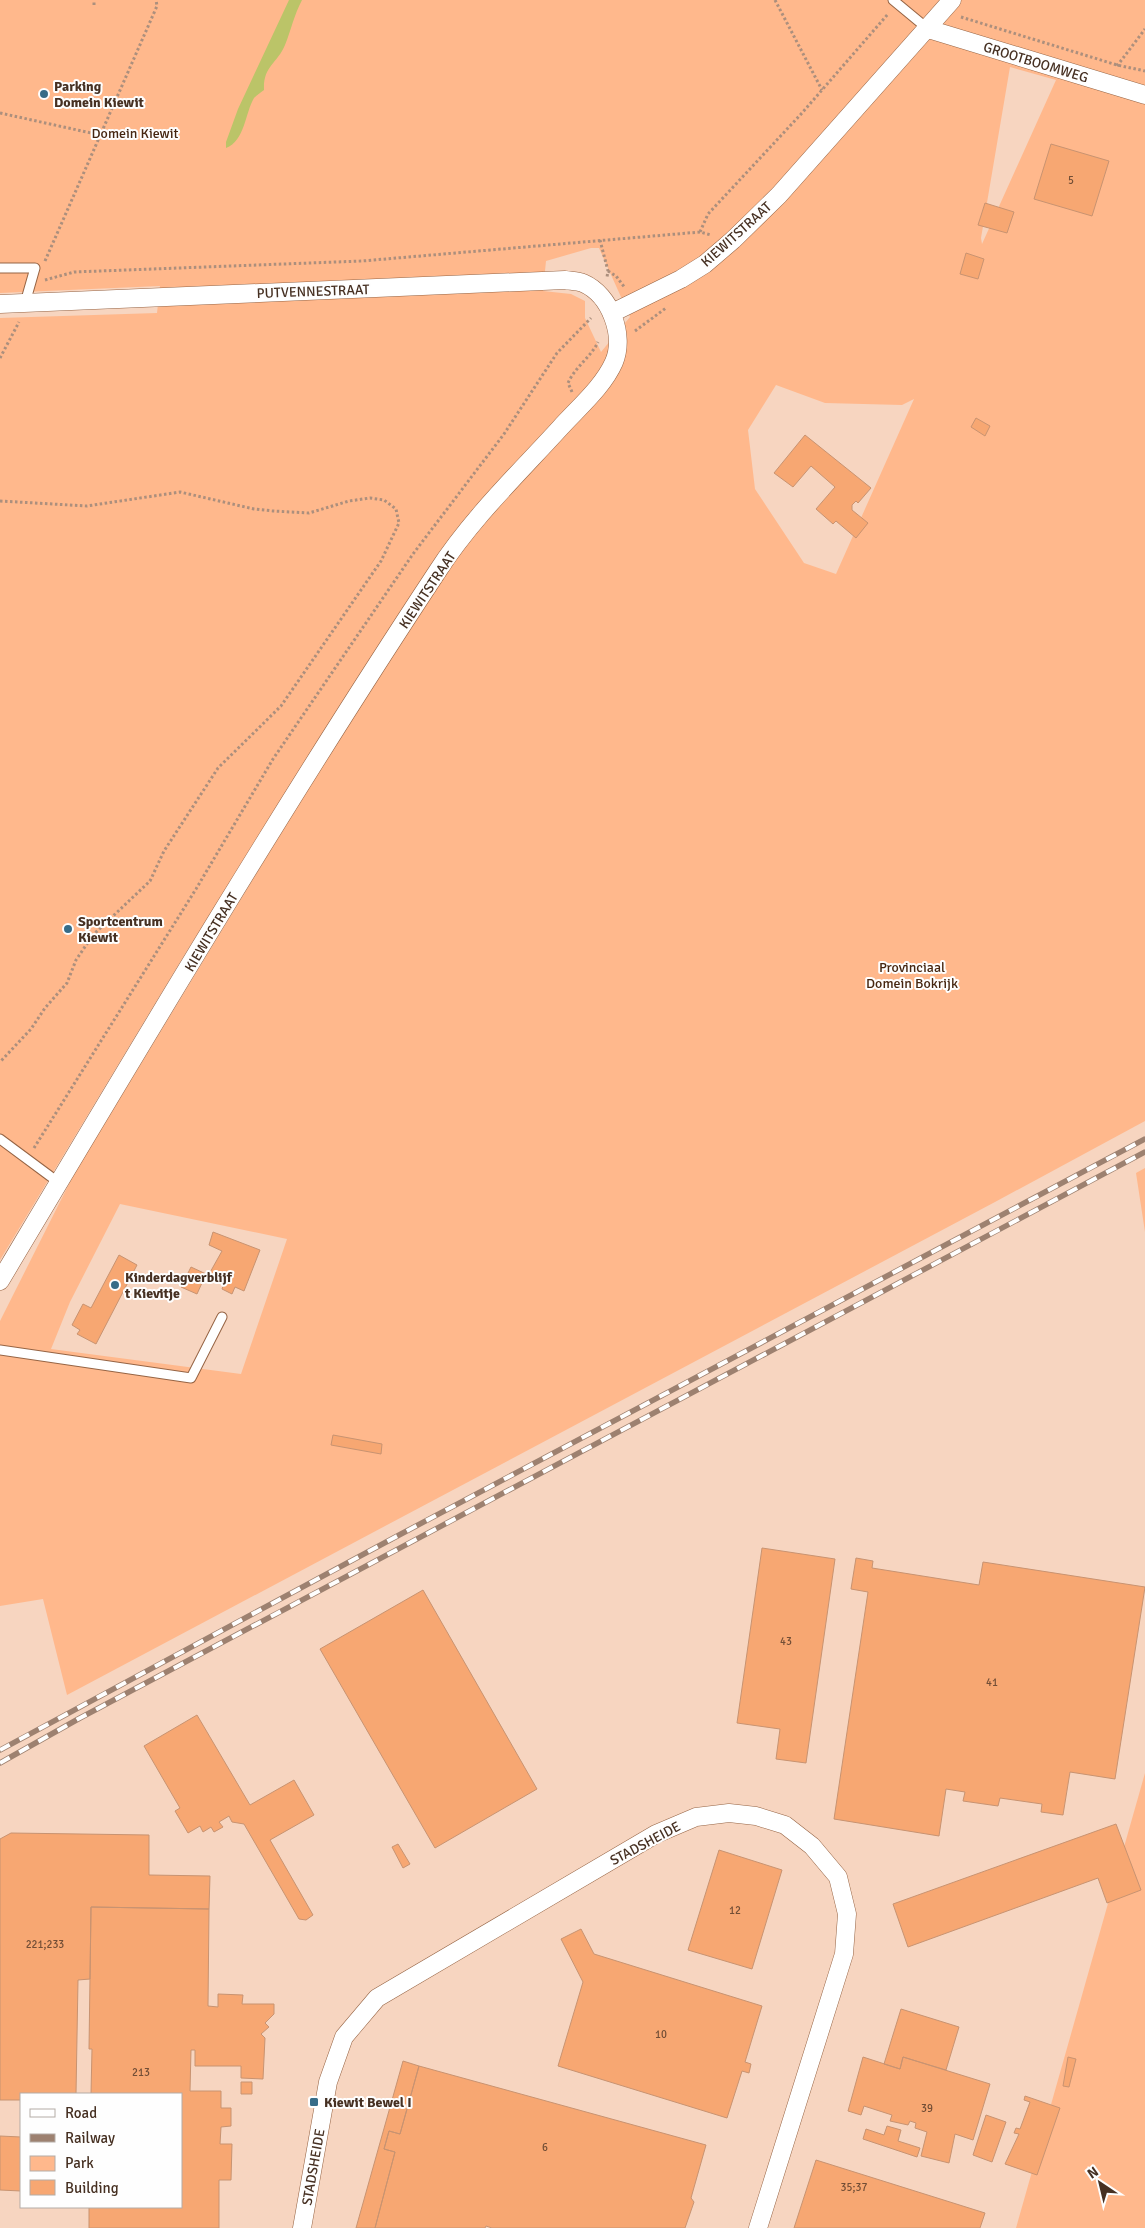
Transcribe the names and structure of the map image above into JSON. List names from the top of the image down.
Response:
{
  "streets": {
    "street": [
      "GROOTBOOMWEG",
      "KIEWITSTRAAT",
      "PUTVENNESTRAAT",
      "STADSHEIDE"
    ]
  },
  "crossings": [
    ["GROOTBOOMWEG", "KIEWITSTRAAT"],
    ["KIEWITSTRAAT", "PUTVENNESTRAAT"]
  ],
  "parks": ["Domein Kiewit", "Provinciaal Domein Bokrijk"],
  "places": {
    "other": ["Parking Domein Kiewit", "Sportcentrum Kiewit", "Kinderdagverblijf t Kievitje"],
    "transit": ["Kiewit Bewel I"]
  },
  "house_numbers": [
    "5",
    "43",
    "41",
    "12",
    "221;233",
    "10",
    "213",
    "39",
    "6",
    "35;37"
  ],
  "legend": [
    "Road",
    "Railway",
    "Park",
    "Building"
  ],
  "north": "top left"
}
